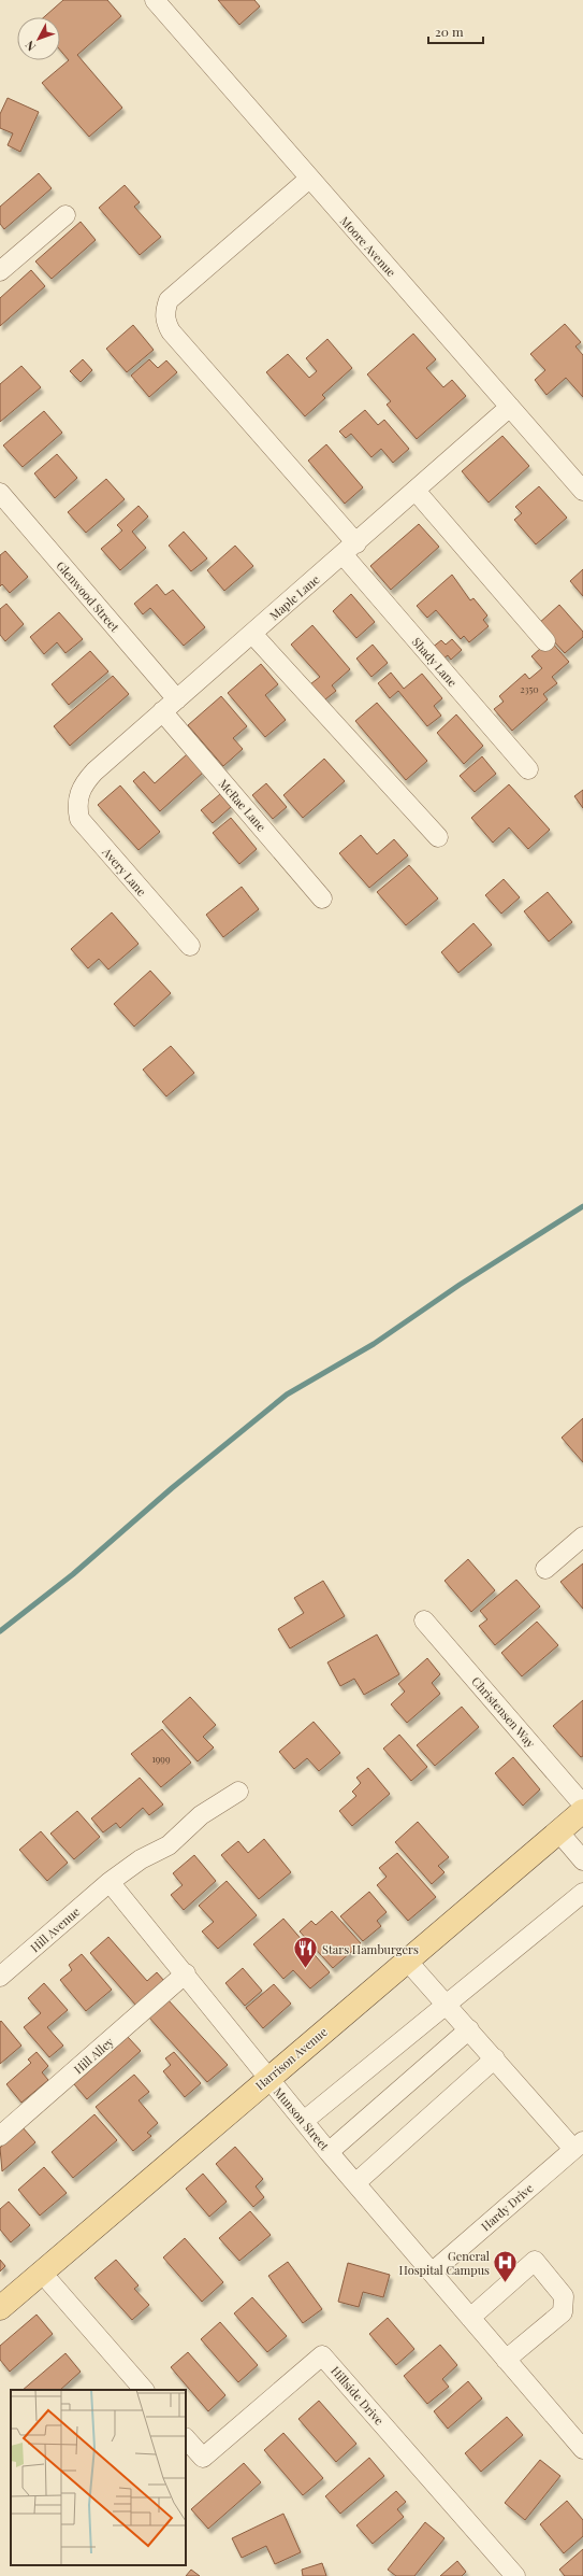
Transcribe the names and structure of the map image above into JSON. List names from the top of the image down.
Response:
{
  "streets": {
    "main road": ["Harrison Avenue"],
    "street": [
      "Moore Avenue",
      "Glenwood Street",
      "Maple Lane",
      "Shady Lane",
      "McRae Lane",
      "Avery Lane",
      "Christensen Way",
      "Hill Avenue",
      "Hill Alley",
      "Munson Street",
      "Hardy Drive",
      "Hillside Drive"
    ]
  },
  "crossings": [
    ["Moore Avenue", "Maple Lane"],
    ["Moore Avenue", "Shady Lane"],
    ["Glenwood Street", "Maple Lane"],
    ["Glenwood Street", "McRae Lane"],
    ["Maple Lane", "Shady Lane"],
    ["Maple Lane", "McRae Lane"],
    ["Maple Lane", "Avery Lane"],
    ["Hill Avenue", "Munson Street"],
    ["Hill Alley", "Munson Street"],
    ["Harrison Avenue", "Munson Street"],
    ["Munson Street", "Hardy Drive"]
  ],
  "places": {
    "restaurant": ["Stars Hamburgers"],
    "hospital": ["General Hospital Campus"]
  },
  "house_numbers": ["2350", "1999"],
  "scale_bar": "20 m",
  "north": "bottom left"
}
